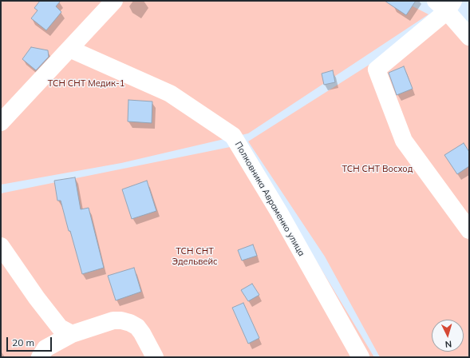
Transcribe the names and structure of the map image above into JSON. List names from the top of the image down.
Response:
{
  "streets": {
    "street": ["Полковника Авраменко улица"]
  },
  "parks": ["ТСН СНТ Медик-1", "ТСН СНТ Восход", "ТСН СНТ Эдельвейс"],
  "scale_bar": "20 m",
  "north": "bottom"
}
